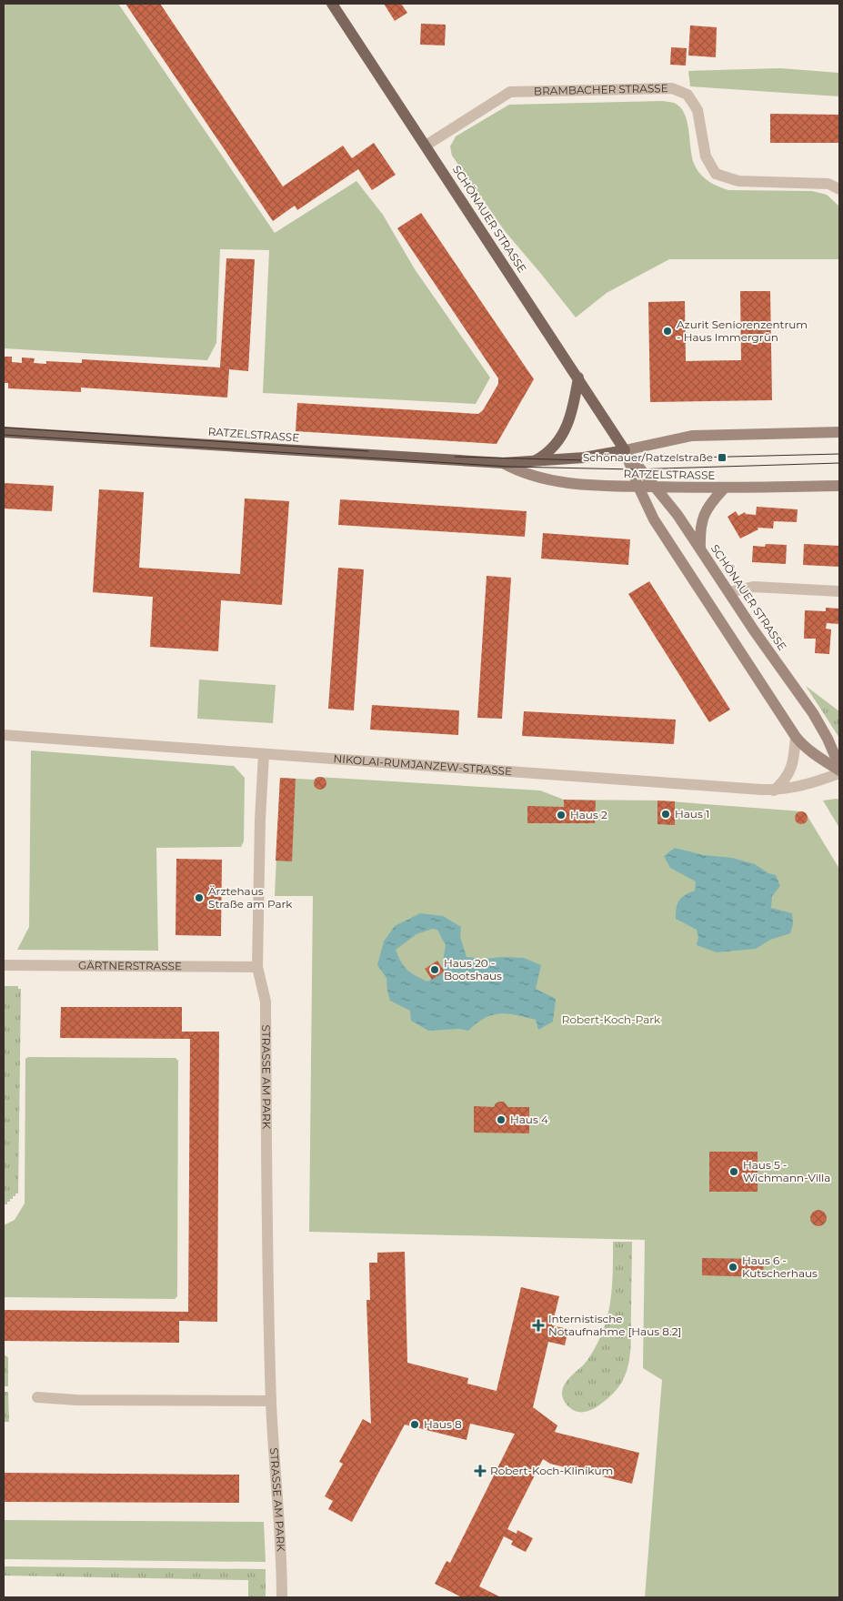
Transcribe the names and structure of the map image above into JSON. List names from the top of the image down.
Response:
{
  "streets": {
    "main road": ["SCHÖNAUER STRASSE", "RATZELSTRASSE"],
    "street": [
      "BRAMBACHER STRASSE",
      "NIKOLAI-RUMJANZEW-STRASSE",
      "GÄRTNERSTRASSE",
      "STRASSE AM PARK"
    ]
  },
  "crossings": [
    ["BRAMBACHER STRASSE", "SCHÖNAUER STRASSE"],
    ["SCHÖNAUER STRASSE", "RATZELSTRASSE"],
    ["SCHÖNAUER STRASSE", "NIKOLAI-RUMJANZEW-STRASSE"],
    ["NIKOLAI-RUMJANZEW-STRASSE", "STRASSE AM PARK"],
    ["GÄRTNERSTRASSE", "STRASSE AM PARK"]
  ],
  "parks": ["Robert-Koch-Park"],
  "places": {
    "other": [
      "Azurit Seniorenzentrum - Haus Immergrün",
      "Haus 1",
      "Haus 2",
      "Ärztehaus Straße am Park",
      "Haus 20 - Bootshaus",
      "Haus 4",
      "Haus 5 - Wichmann-Villa",
      "Haus 6 - Kutscherhaus",
      "Haus 8"
    ],
    "transit": ["Schönauer/Ratzelstraße"],
    "health": ["Internistische Notaufnahme [Haus 8.2]", "Robert-Koch-Klinikum"]
  }
}
